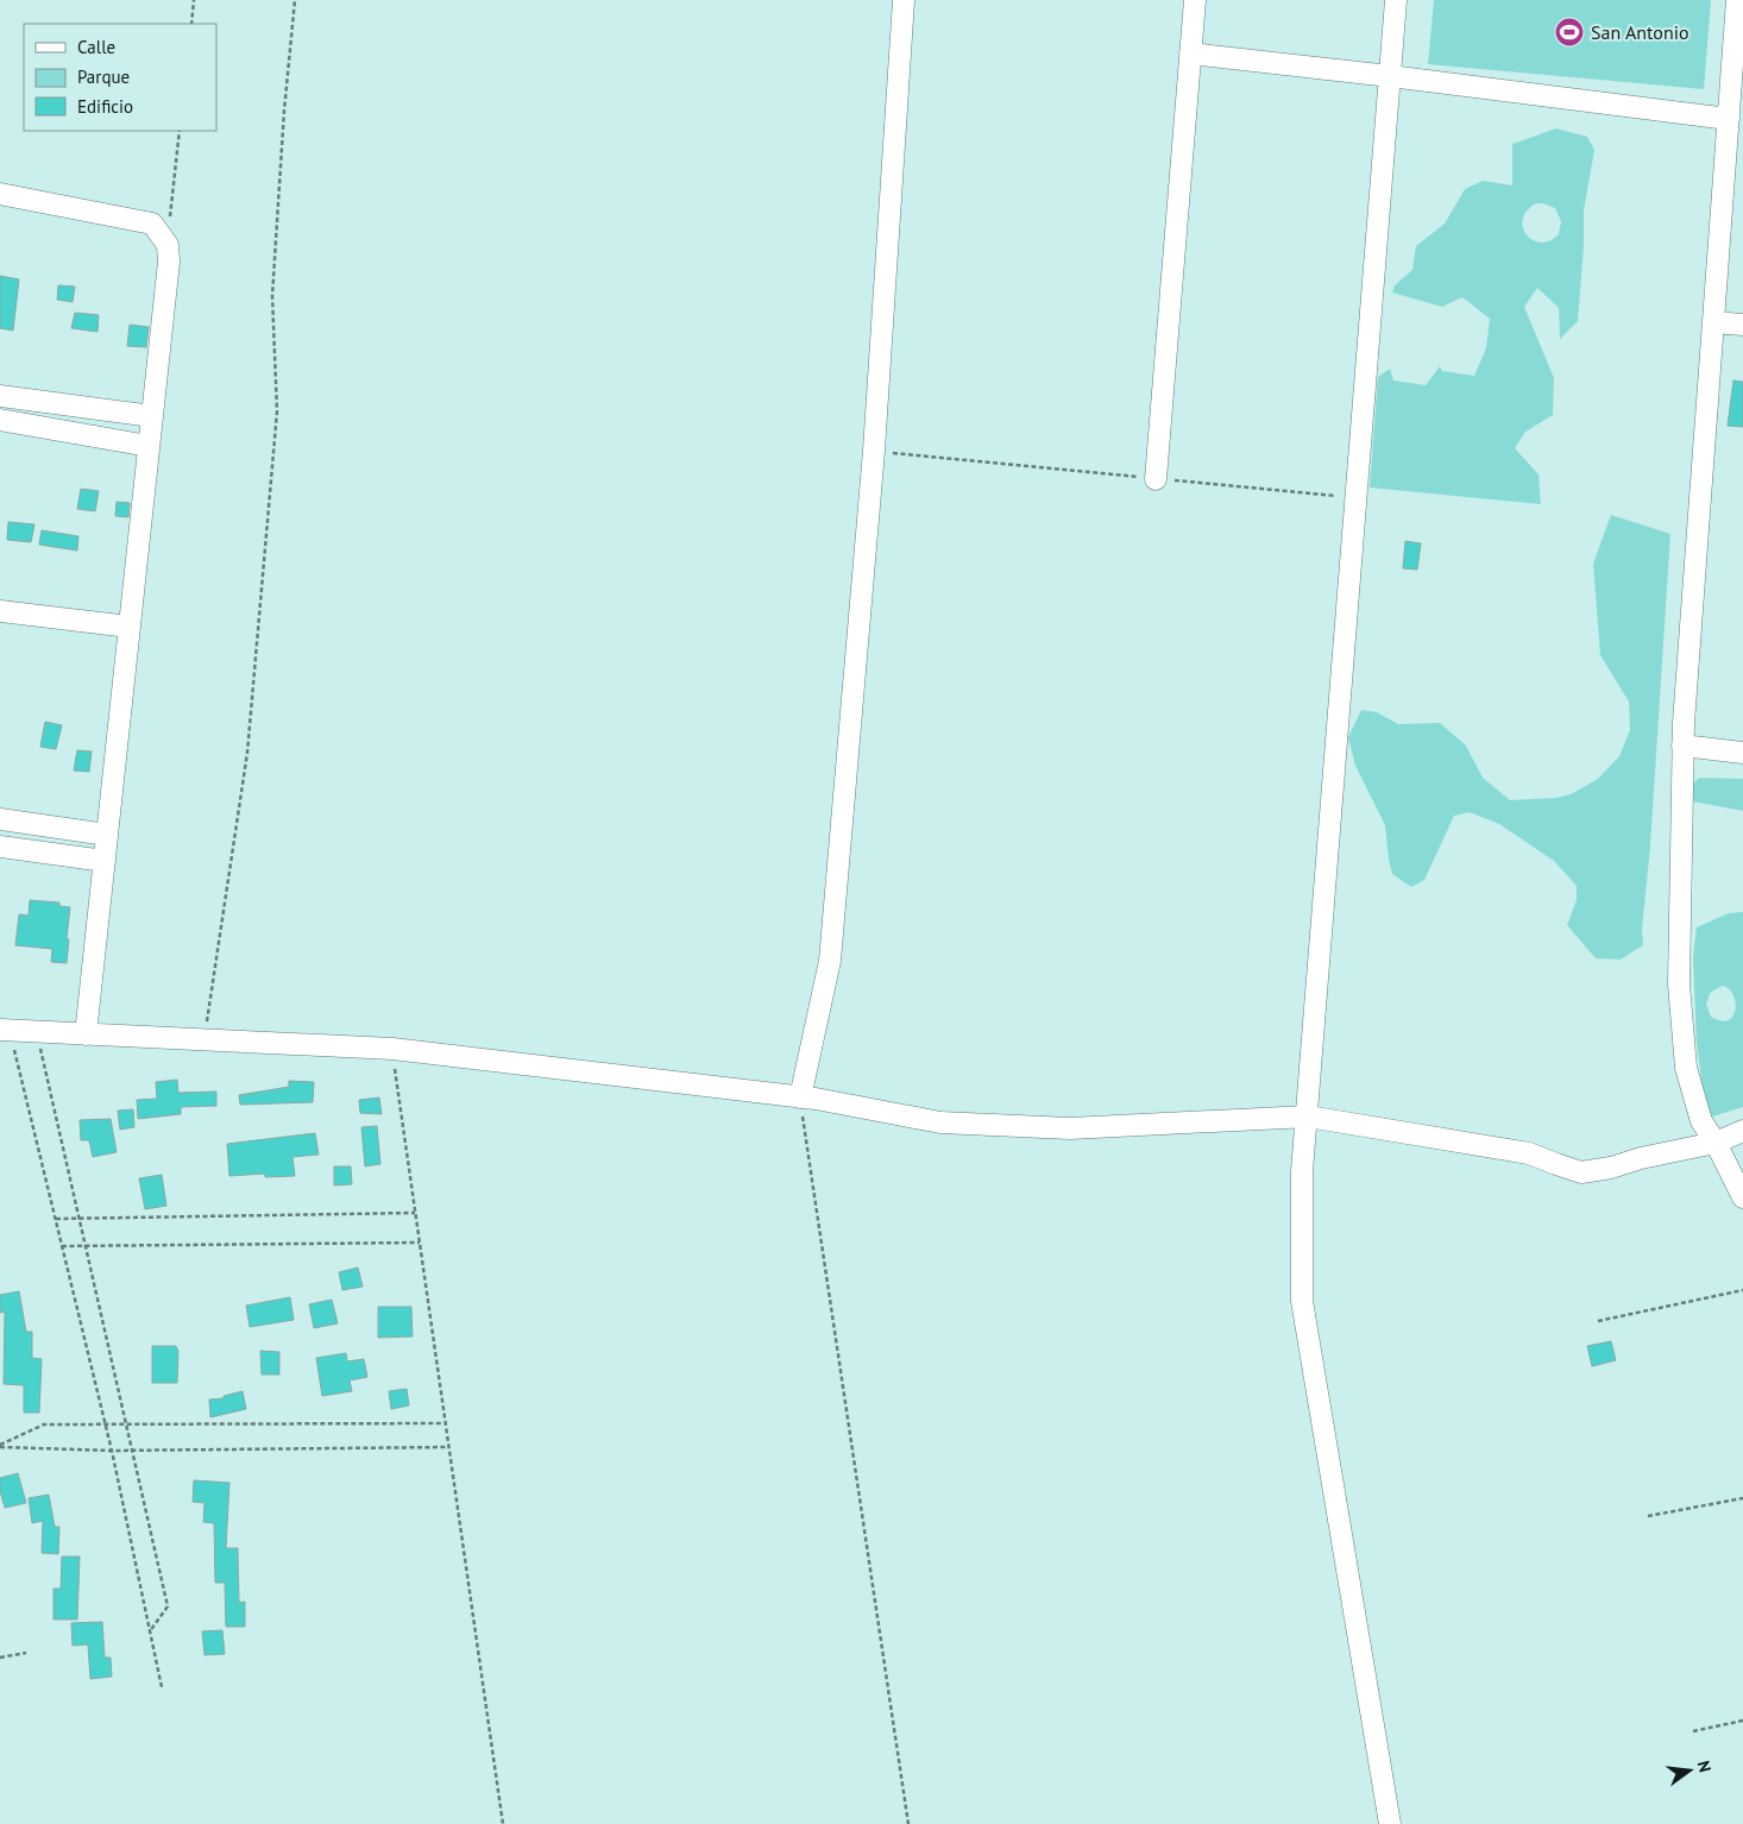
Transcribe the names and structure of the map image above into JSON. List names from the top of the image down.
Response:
{
  "places": {
    "sports": ["San Antonio"]
  },
  "legend": ["Calle", "Parque", "Edificio"],
  "north": "right"
}
